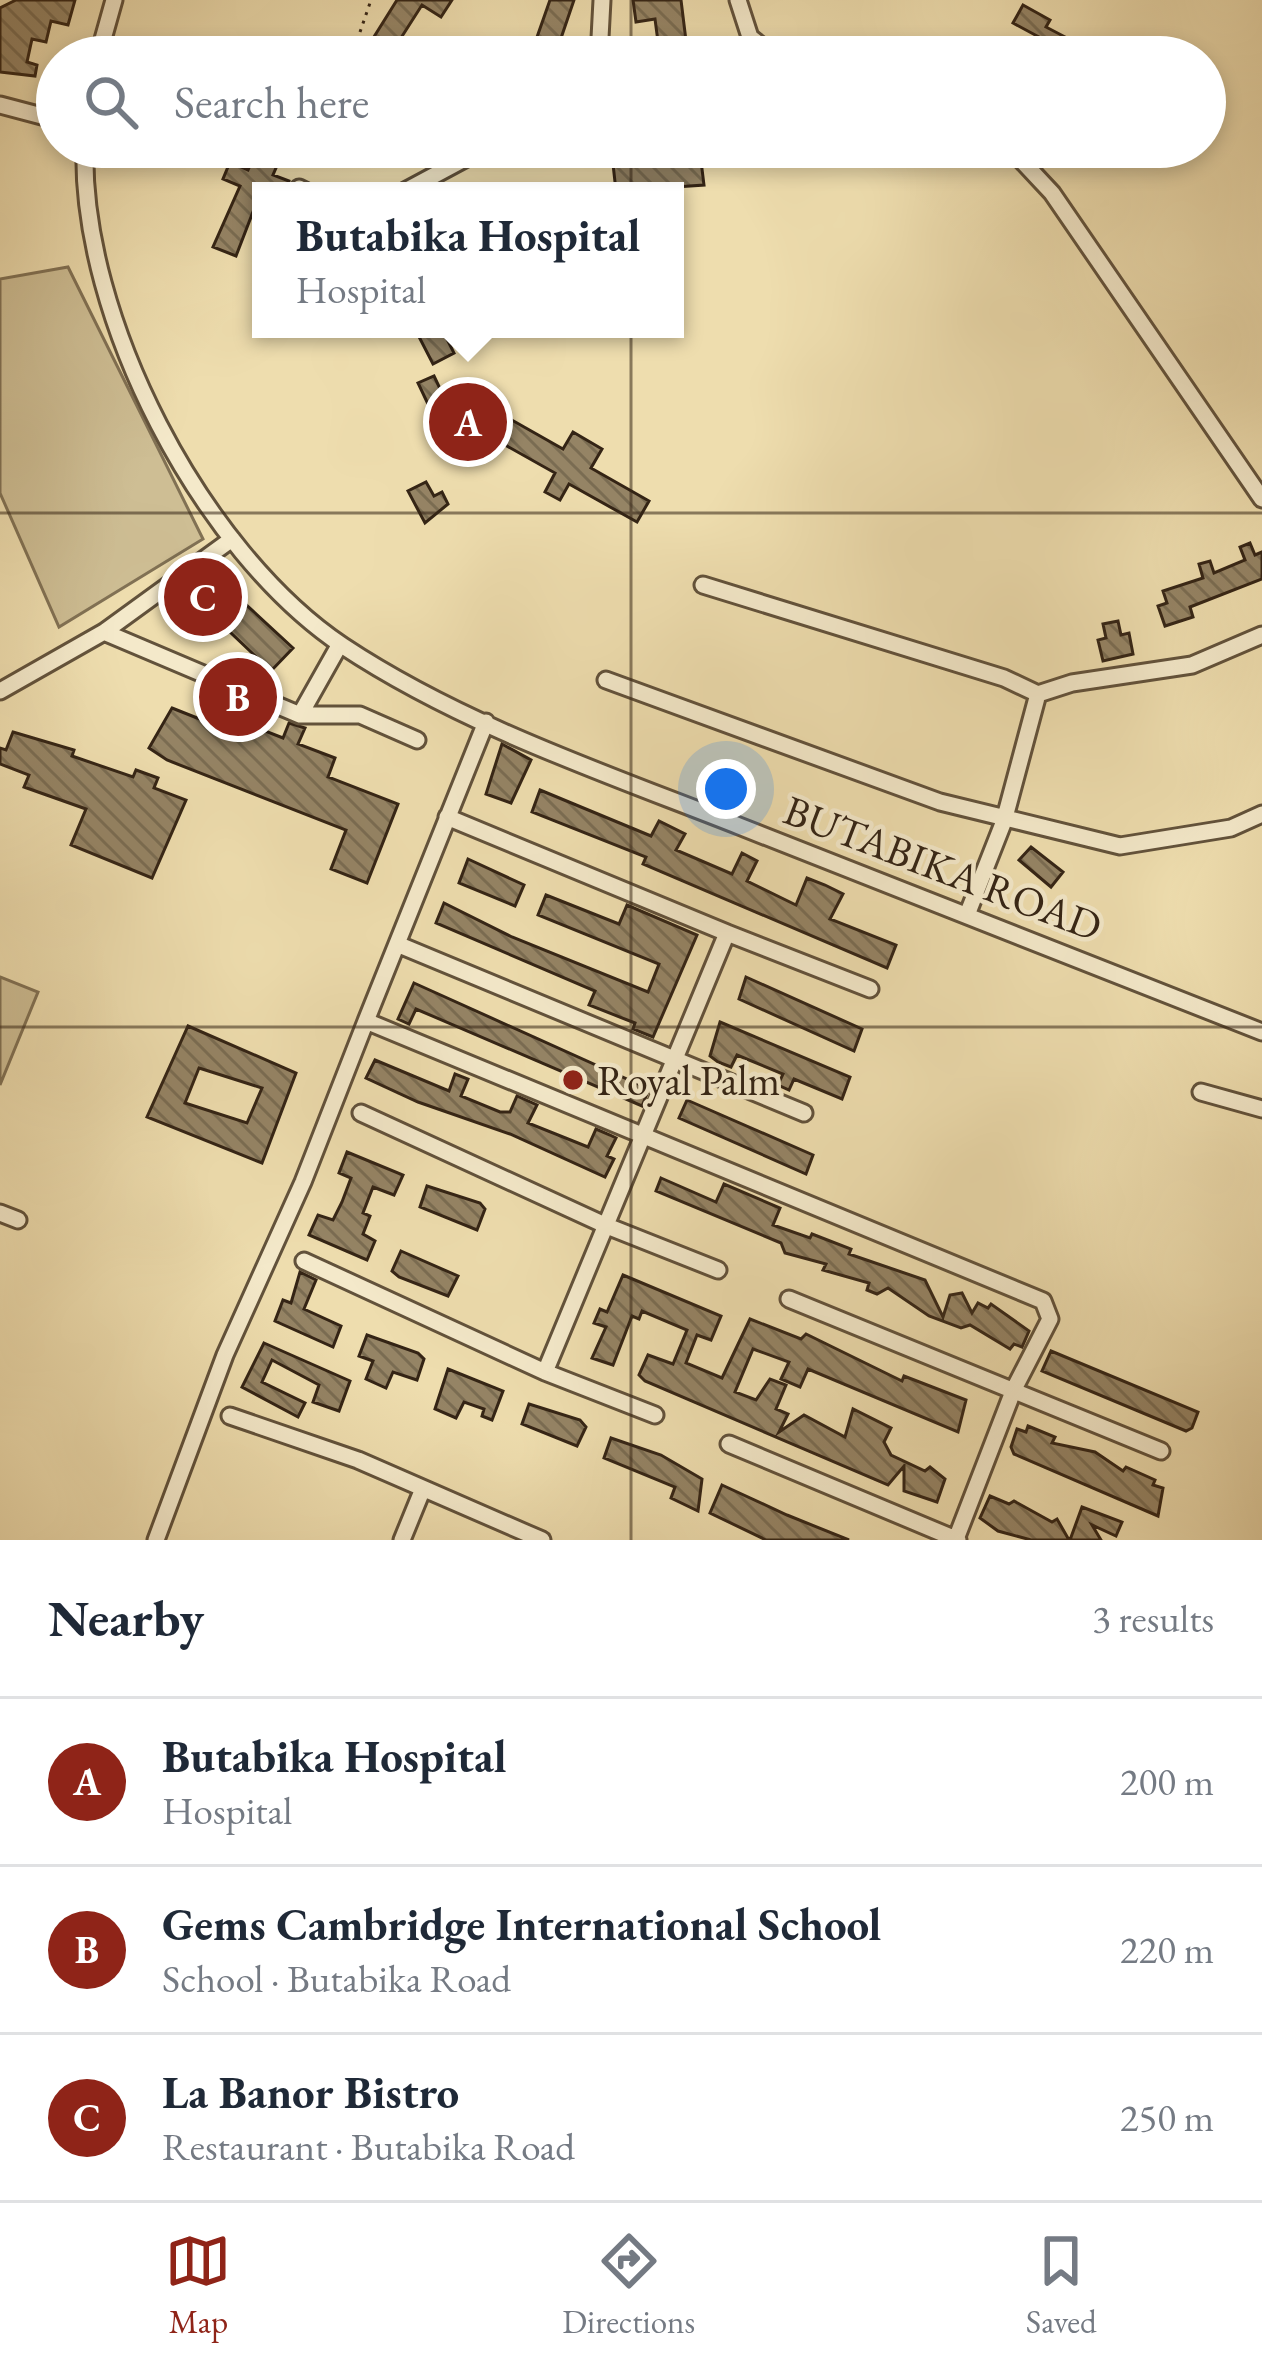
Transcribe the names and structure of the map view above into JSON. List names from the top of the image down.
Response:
{
  "streets": {
    "street": ["BUTABIKA ROAD"]
  },
  "places": ["Royal Palm"],
  "page": {
    "search": "Search here",
    "popup": ["Butabika Hospital", "Hospital"],
    "pins": ["A", "C", "B"],
    "heading": ["Nearby", "3 results"],
    "list": [
      {
        "mark": "A",
        "name": "Butabika Hospital",
        "note": "Hospital",
        "value": "200 m"
      },
      {
        "mark": "B",
        "name": "Gems Cambridge International School",
        "note": "School · Butabika Road",
        "value": "220 m"
      },
      {
        "mark": "C",
        "name": "La Banor Bistro",
        "note": "Restaurant · Butabika Road",
        "value": "250 m"
      }
    ],
    "nav": ["Map", "Directions", "Saved"]
  }
}
